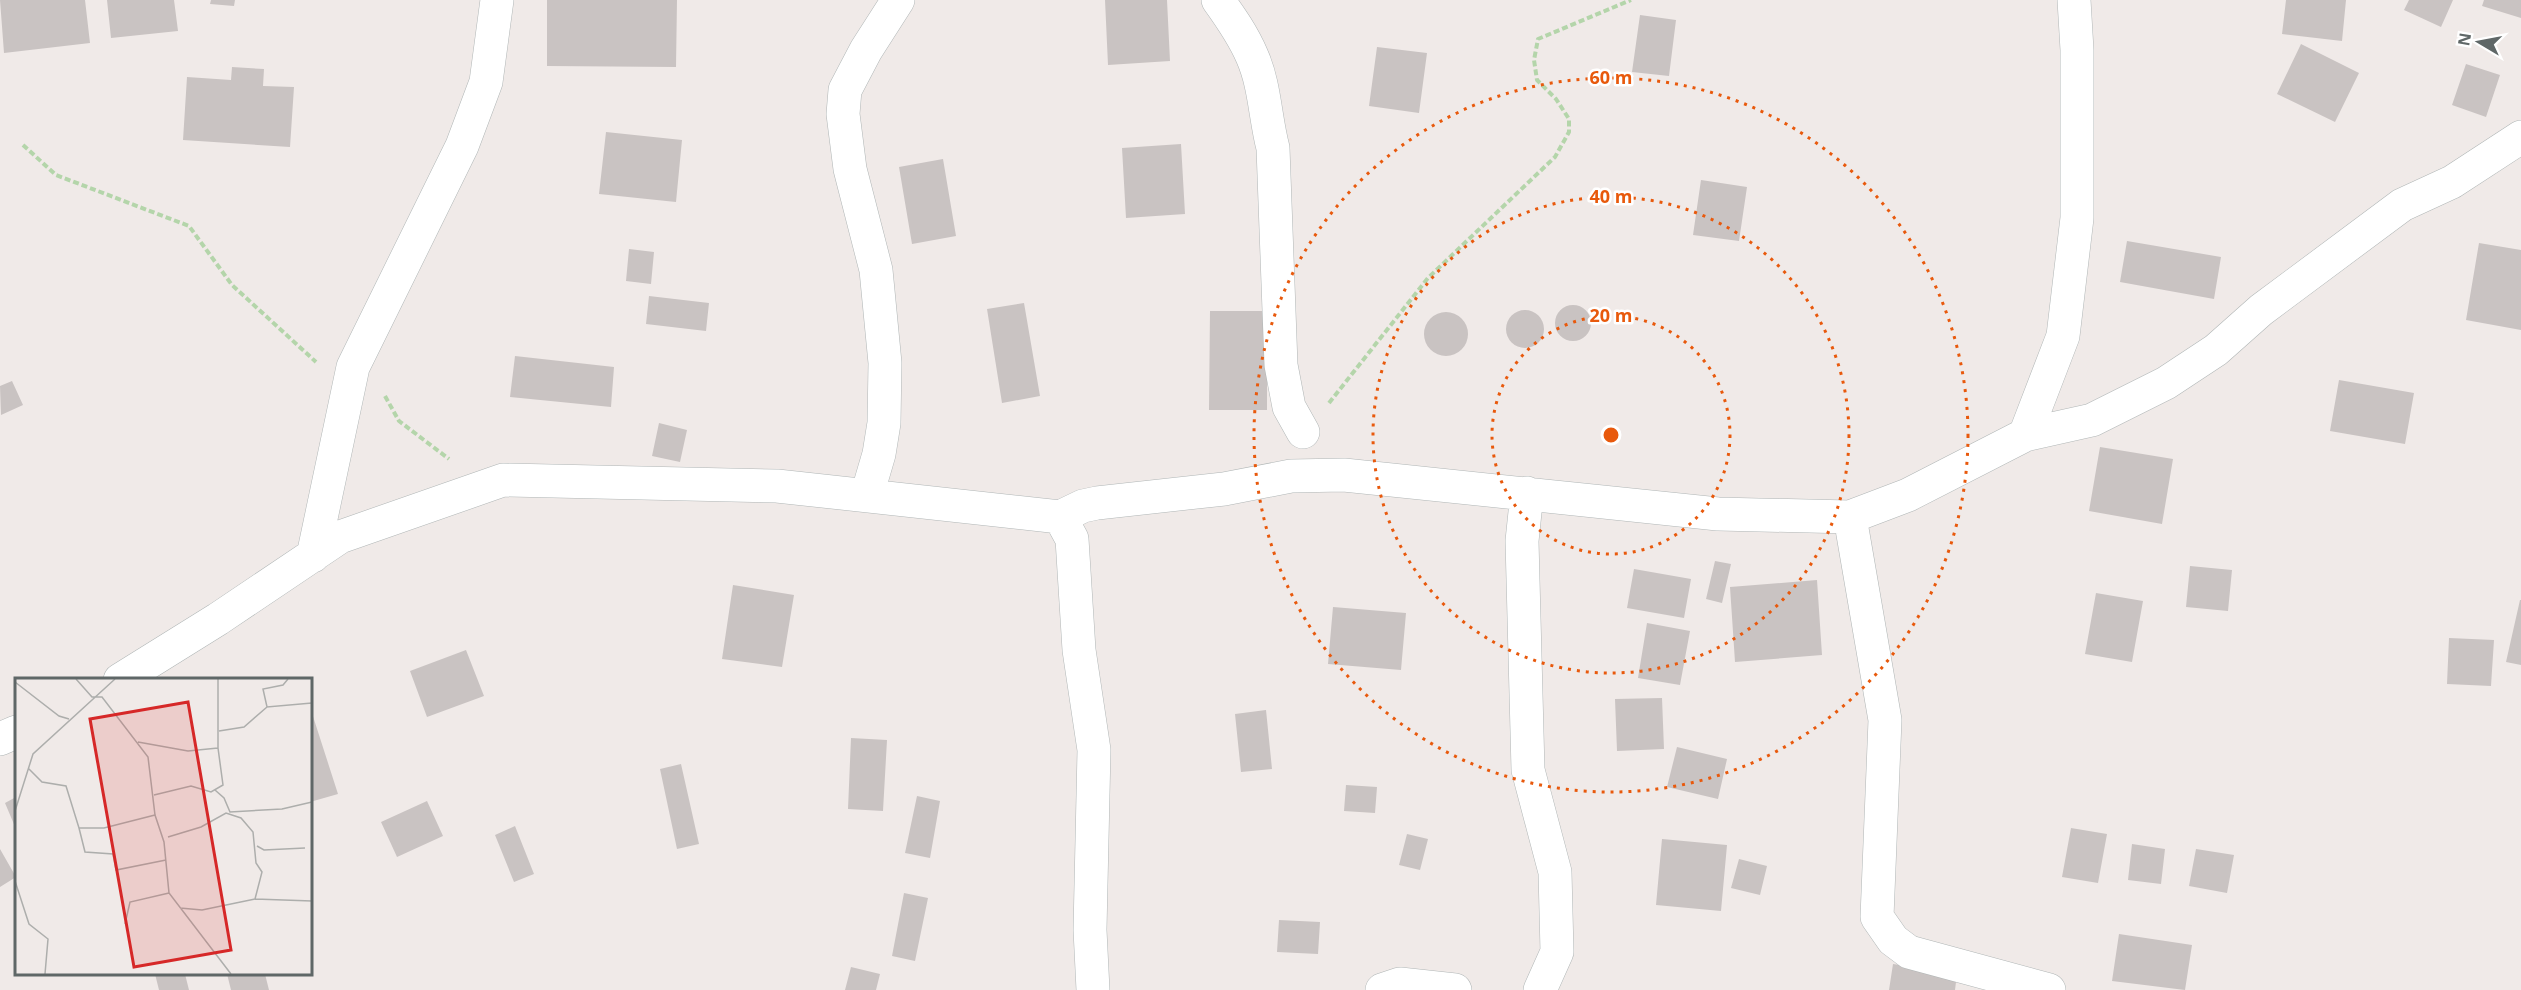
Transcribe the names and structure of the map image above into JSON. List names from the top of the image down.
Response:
{
  "north": "left",
  "rings": ["60 m", "40 m", "20 m"]
}
